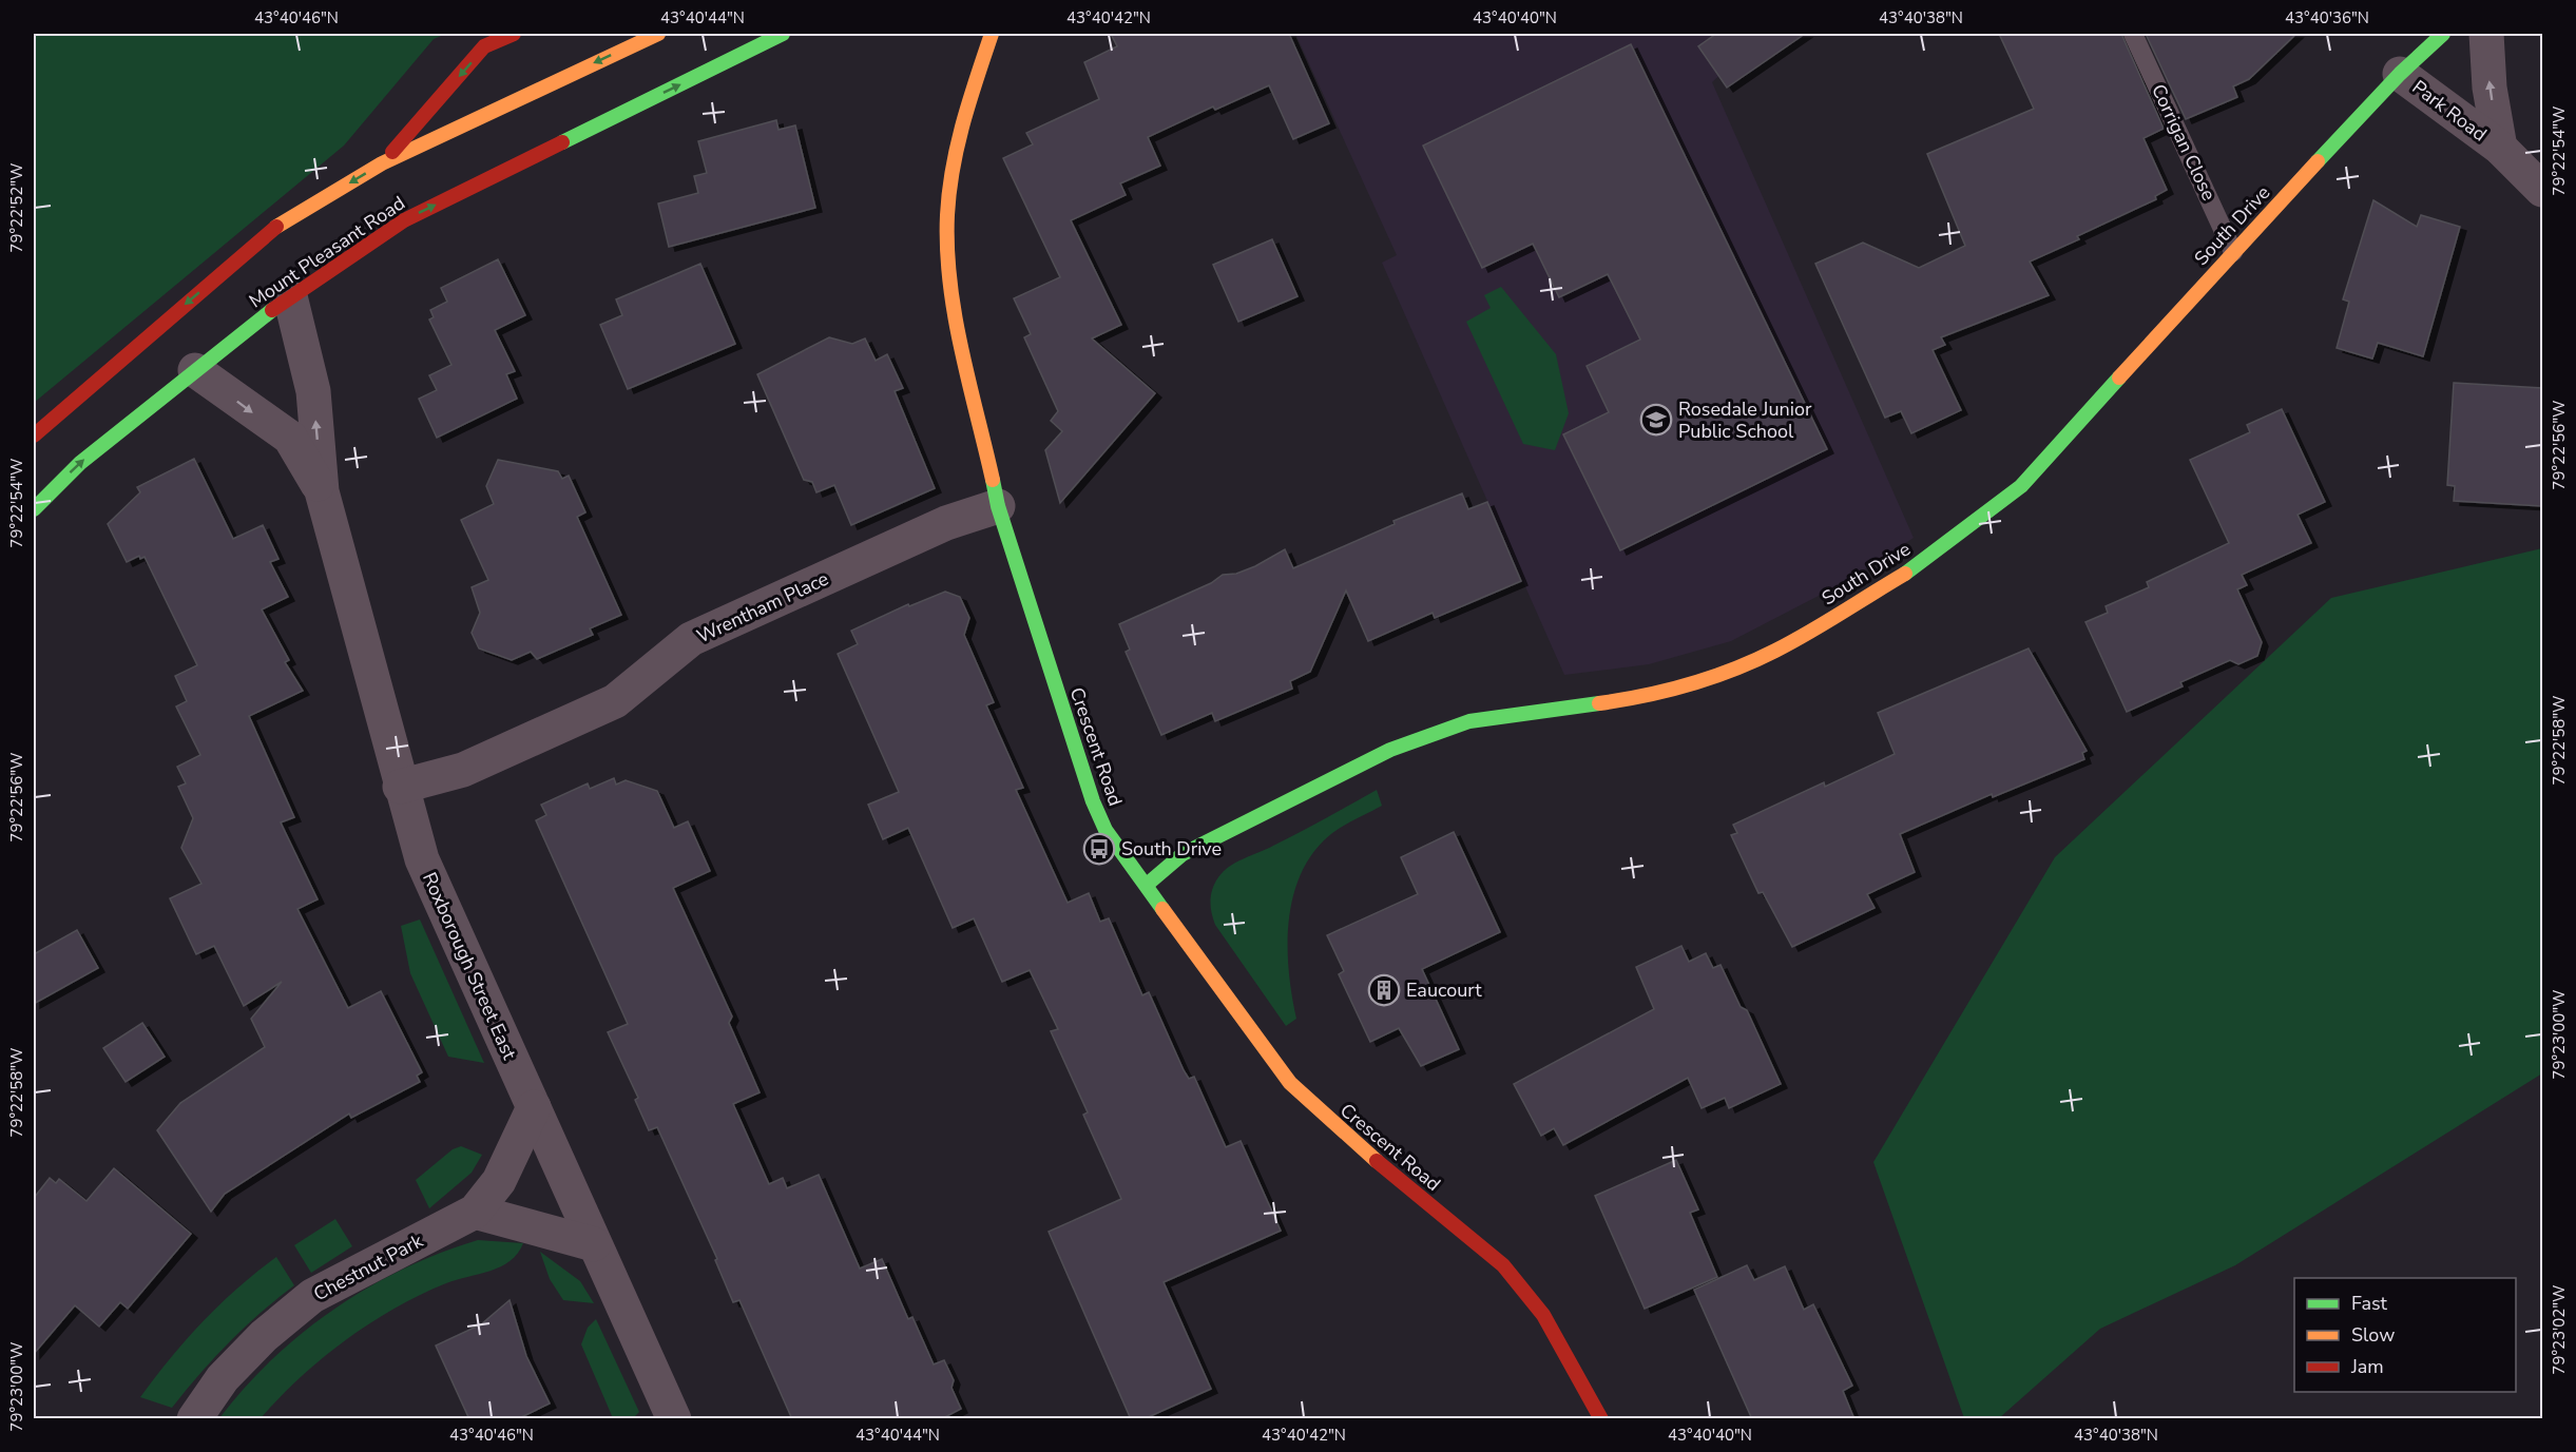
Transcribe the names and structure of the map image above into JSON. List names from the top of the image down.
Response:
{
  "streets": {
    "street": [
      "Park Road",
      "South Drive",
      "Mount Pleasant Road",
      "Wrentham Place",
      "Crescent Road",
      "Roxborough Street East",
      "Chestnut Park"
    ],
    "lane": ["Corrigan Close"]
  },
  "crossings": [
    ["Park Road", "South Drive"],
    ["Corrigan Close", "South Drive"],
    ["South Drive", "Crescent Road"],
    ["Mount Pleasant Road", "Roxborough Street East"],
    ["Wrentham Place", "Crescent Road"],
    ["Wrentham Place", "Roxborough Street East"],
    ["Roxborough Street East", "Chestnut Park"]
  ],
  "one_way": ["Park Road"],
  "places": {
    "school or university": ["Rosedale Junior Public School"],
    "bus stop": ["South Drive"],
    "building": ["Eaucourt"]
  },
  "legend": ["Fast", "Slow", "Jam"],
  "coordinates": [
    "43°40'46\"N",
    "43°40'44\"N",
    "43°40'42\"N",
    "43°40'40\"N",
    "43°40'38\"N",
    "43°40'36\"N",
    "79°22'54\"W",
    "79°22'52\"W",
    "79°22'56\"W",
    "79°22'58\"W",
    "79°23'00\"W",
    "79°23'02\"W"
  ]
}
